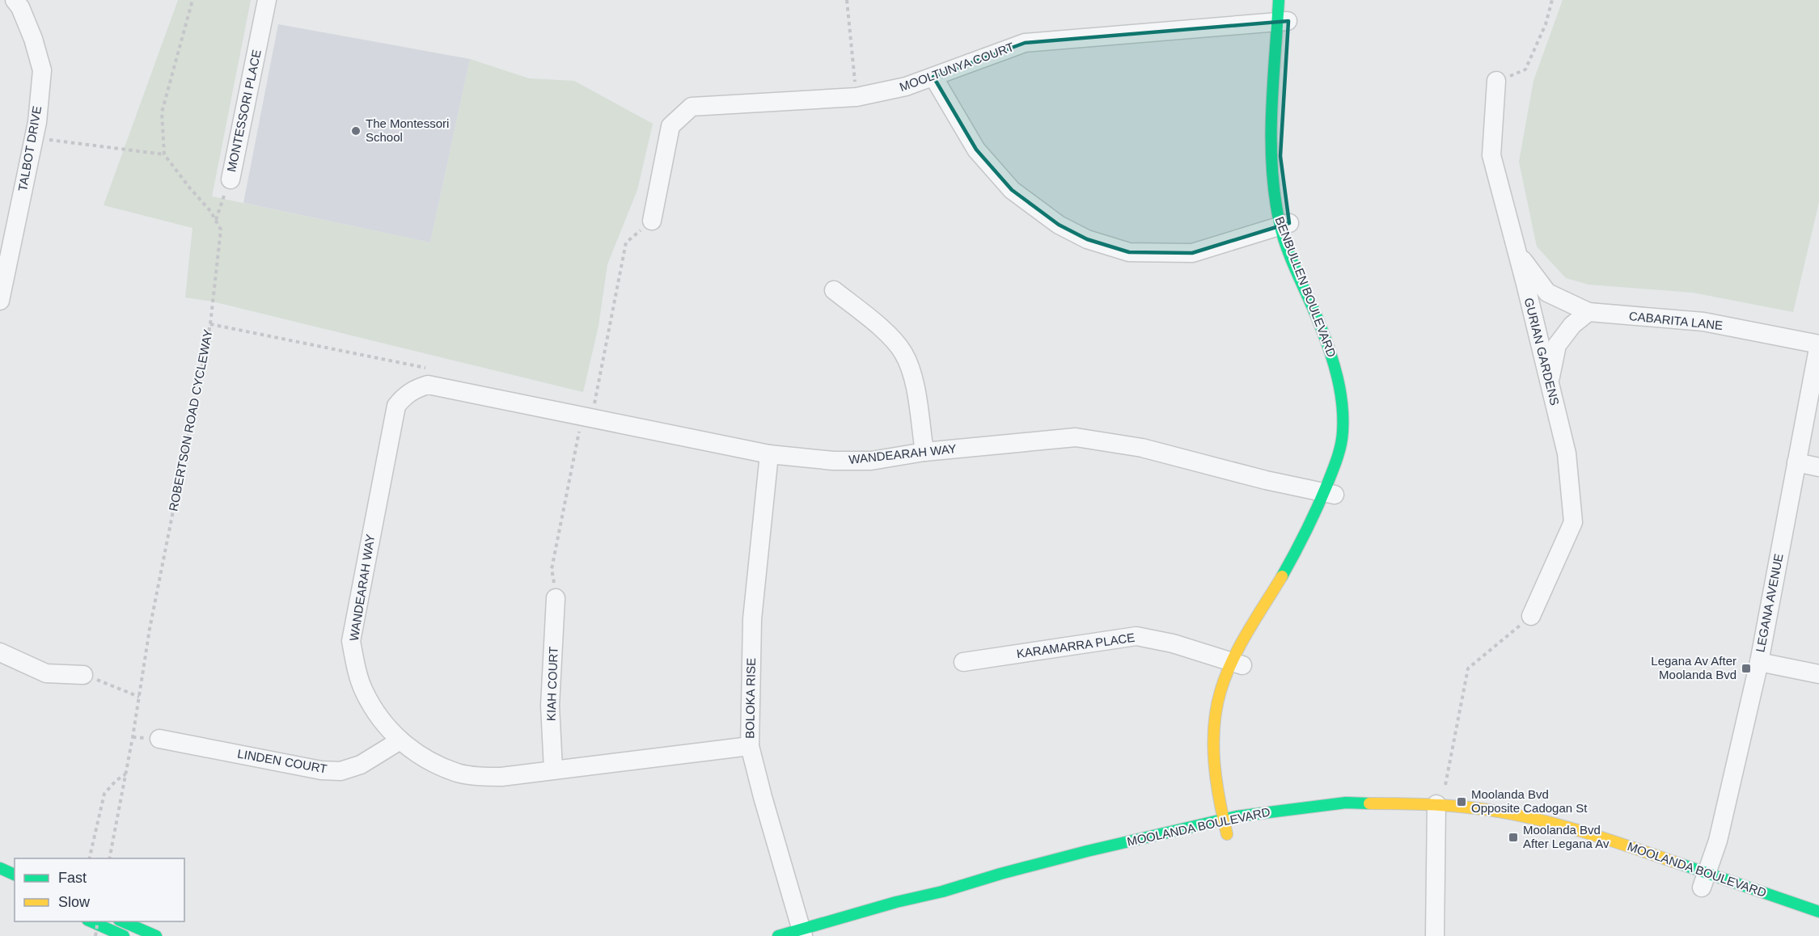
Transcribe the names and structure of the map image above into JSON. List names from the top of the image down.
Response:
{
  "streets": {
    "street": [
      "MOOLTUNYA COURT",
      "MONTESSORI PLACE",
      "TALBOT DRIVE",
      "BENBULLEN BOULEVARD",
      "CABARITA LANE",
      "GURIAN GARDENS",
      "WANDEARAH WAY",
      "LEGANA AVENUE",
      "KARAMARRA PLACE",
      "KIAH COURT",
      "BOLOKA RISE",
      "LINDEN COURT",
      "MOOLANDA BOULEVARD"
    ],
    "path": ["ROBERTSON ROAD CYCLEWAY"]
  },
  "crossings": [
    ["MOOLTUNYA COURT", "BENBULLEN BOULEVARD"],
    ["MONTESSORI PLACE", "ROBERTSON ROAD CYCLEWAY"],
    ["BENBULLEN BOULEVARD", "WANDEARAH WAY"],
    ["BENBULLEN BOULEVARD", "KARAMARRA PLACE"],
    ["BENBULLEN BOULEVARD", "MOOLANDA BOULEVARD"],
    ["CABARITA LANE", "GURIAN GARDENS"],
    ["CABARITA LANE", "LEGANA AVENUE"],
    ["WANDEARAH WAY", "KIAH COURT"],
    ["WANDEARAH WAY", "BOLOKA RISE"],
    ["WANDEARAH WAY", "LINDEN COURT"],
    ["LEGANA AVENUE", "MOOLANDA BOULEVARD"],
    ["BOLOKA RISE", "MOOLANDA BOULEVARD"]
  ],
  "places": {
    "other": ["The Montessori School"],
    "transit": ["Legana Av After Moolanda Bvd", "Moolanda Bvd Opposite Cadogan St", "Moolanda Bvd After Legana Av"]
  },
  "legend": ["Fast", "Slow"]
}
